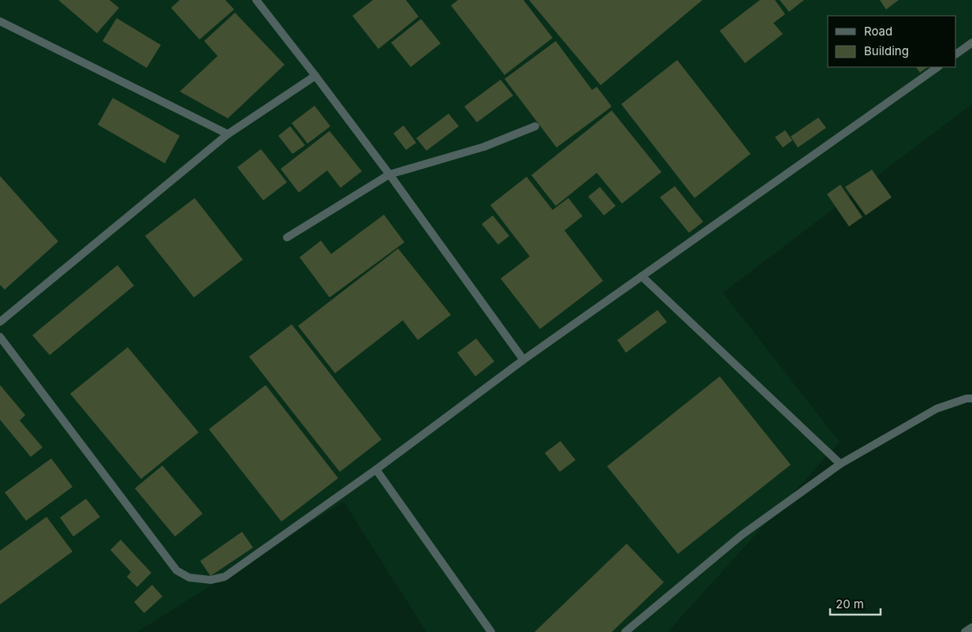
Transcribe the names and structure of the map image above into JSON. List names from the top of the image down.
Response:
{
  "legend": ["Road", "Building"],
  "scale_bar": "20 m"
}
